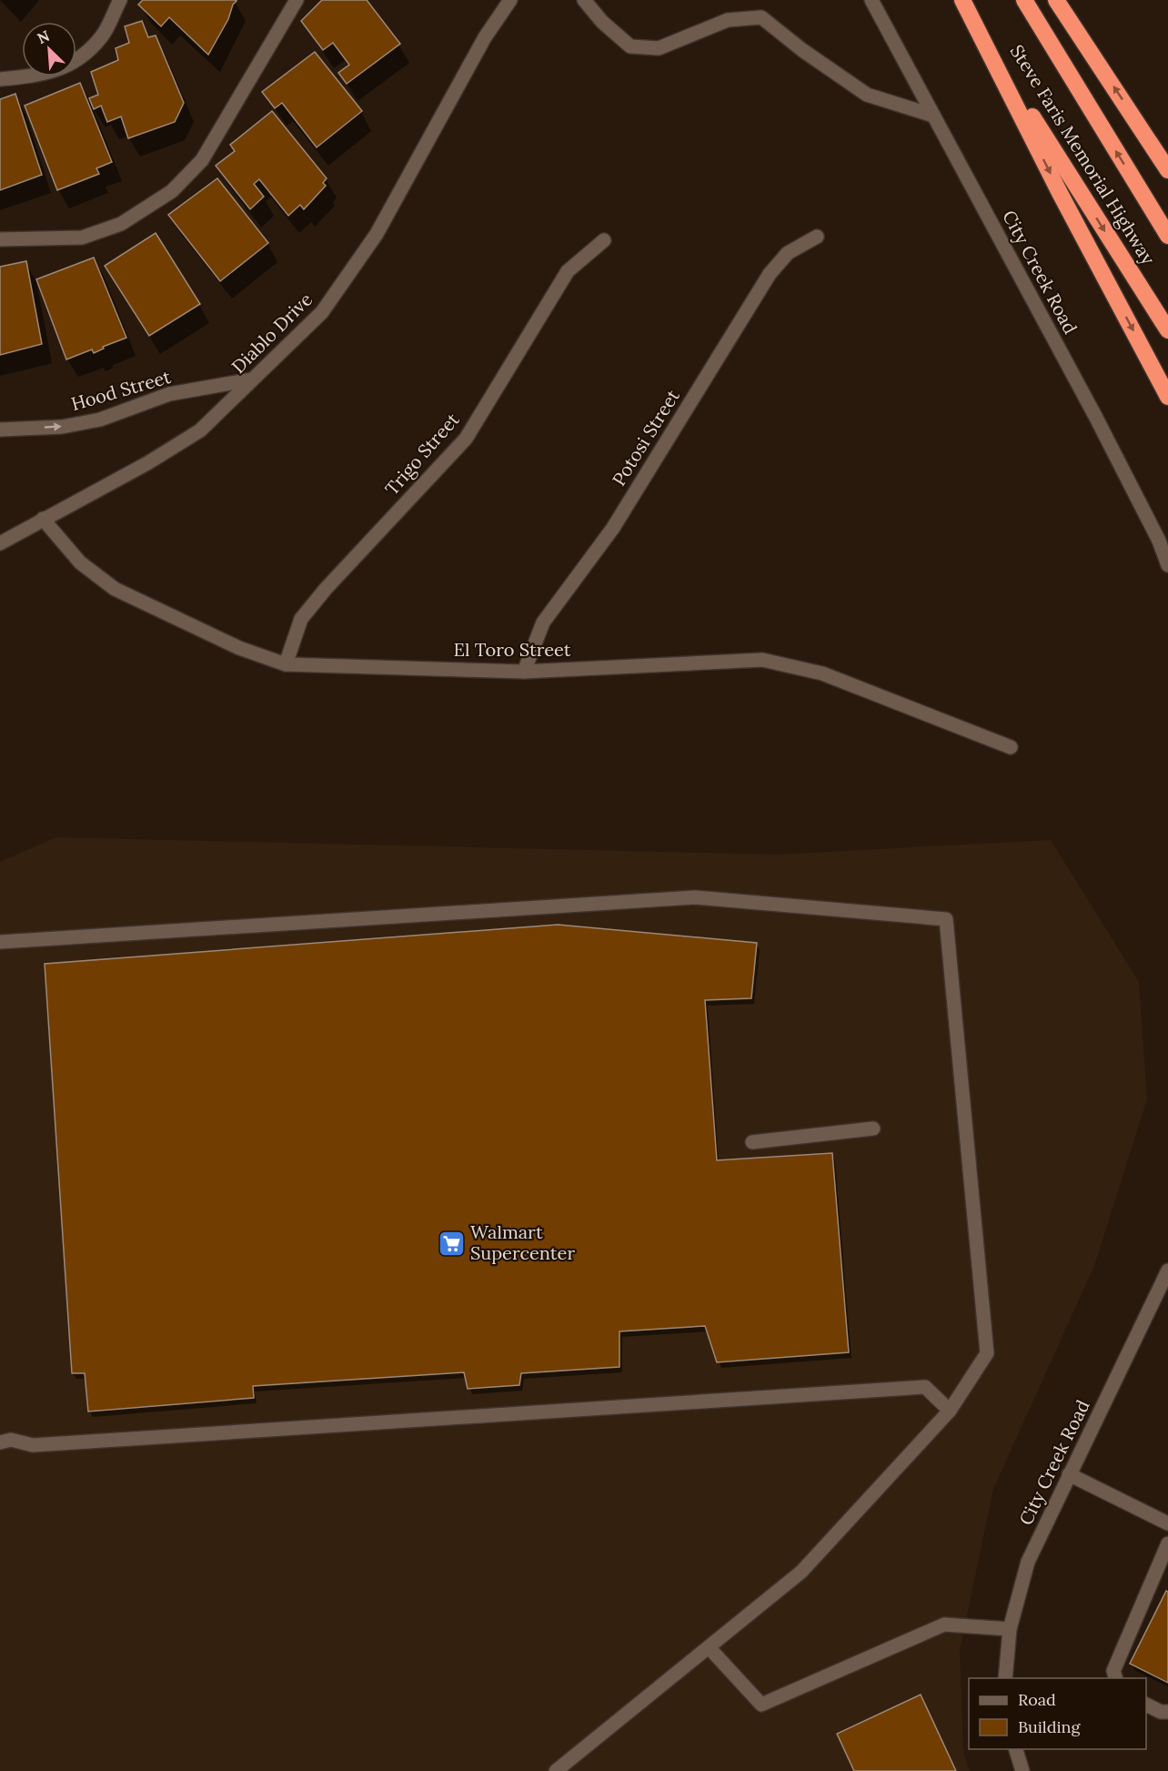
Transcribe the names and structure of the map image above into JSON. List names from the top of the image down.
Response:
{
  "streets": {
    "highway": ["Steve Faris Memorial Highway"],
    "street": [
      "City Creek Road",
      "Diablo Drive",
      "Hood Street",
      "Potosi Street",
      "Trigo Street",
      "El Toro Street"
    ]
  },
  "crossings": [
    ["Diablo Drive", "Hood Street"],
    ["Diablo Drive", "El Toro Street"],
    ["Potosi Street", "El Toro Street"],
    ["Trigo Street", "El Toro Street"]
  ],
  "one_way": ["Hood Street"],
  "places": {
    "supermarket": ["Walmart Supercenter"]
  },
  "legend": ["Road", "Building"],
  "north": "top left"
}
